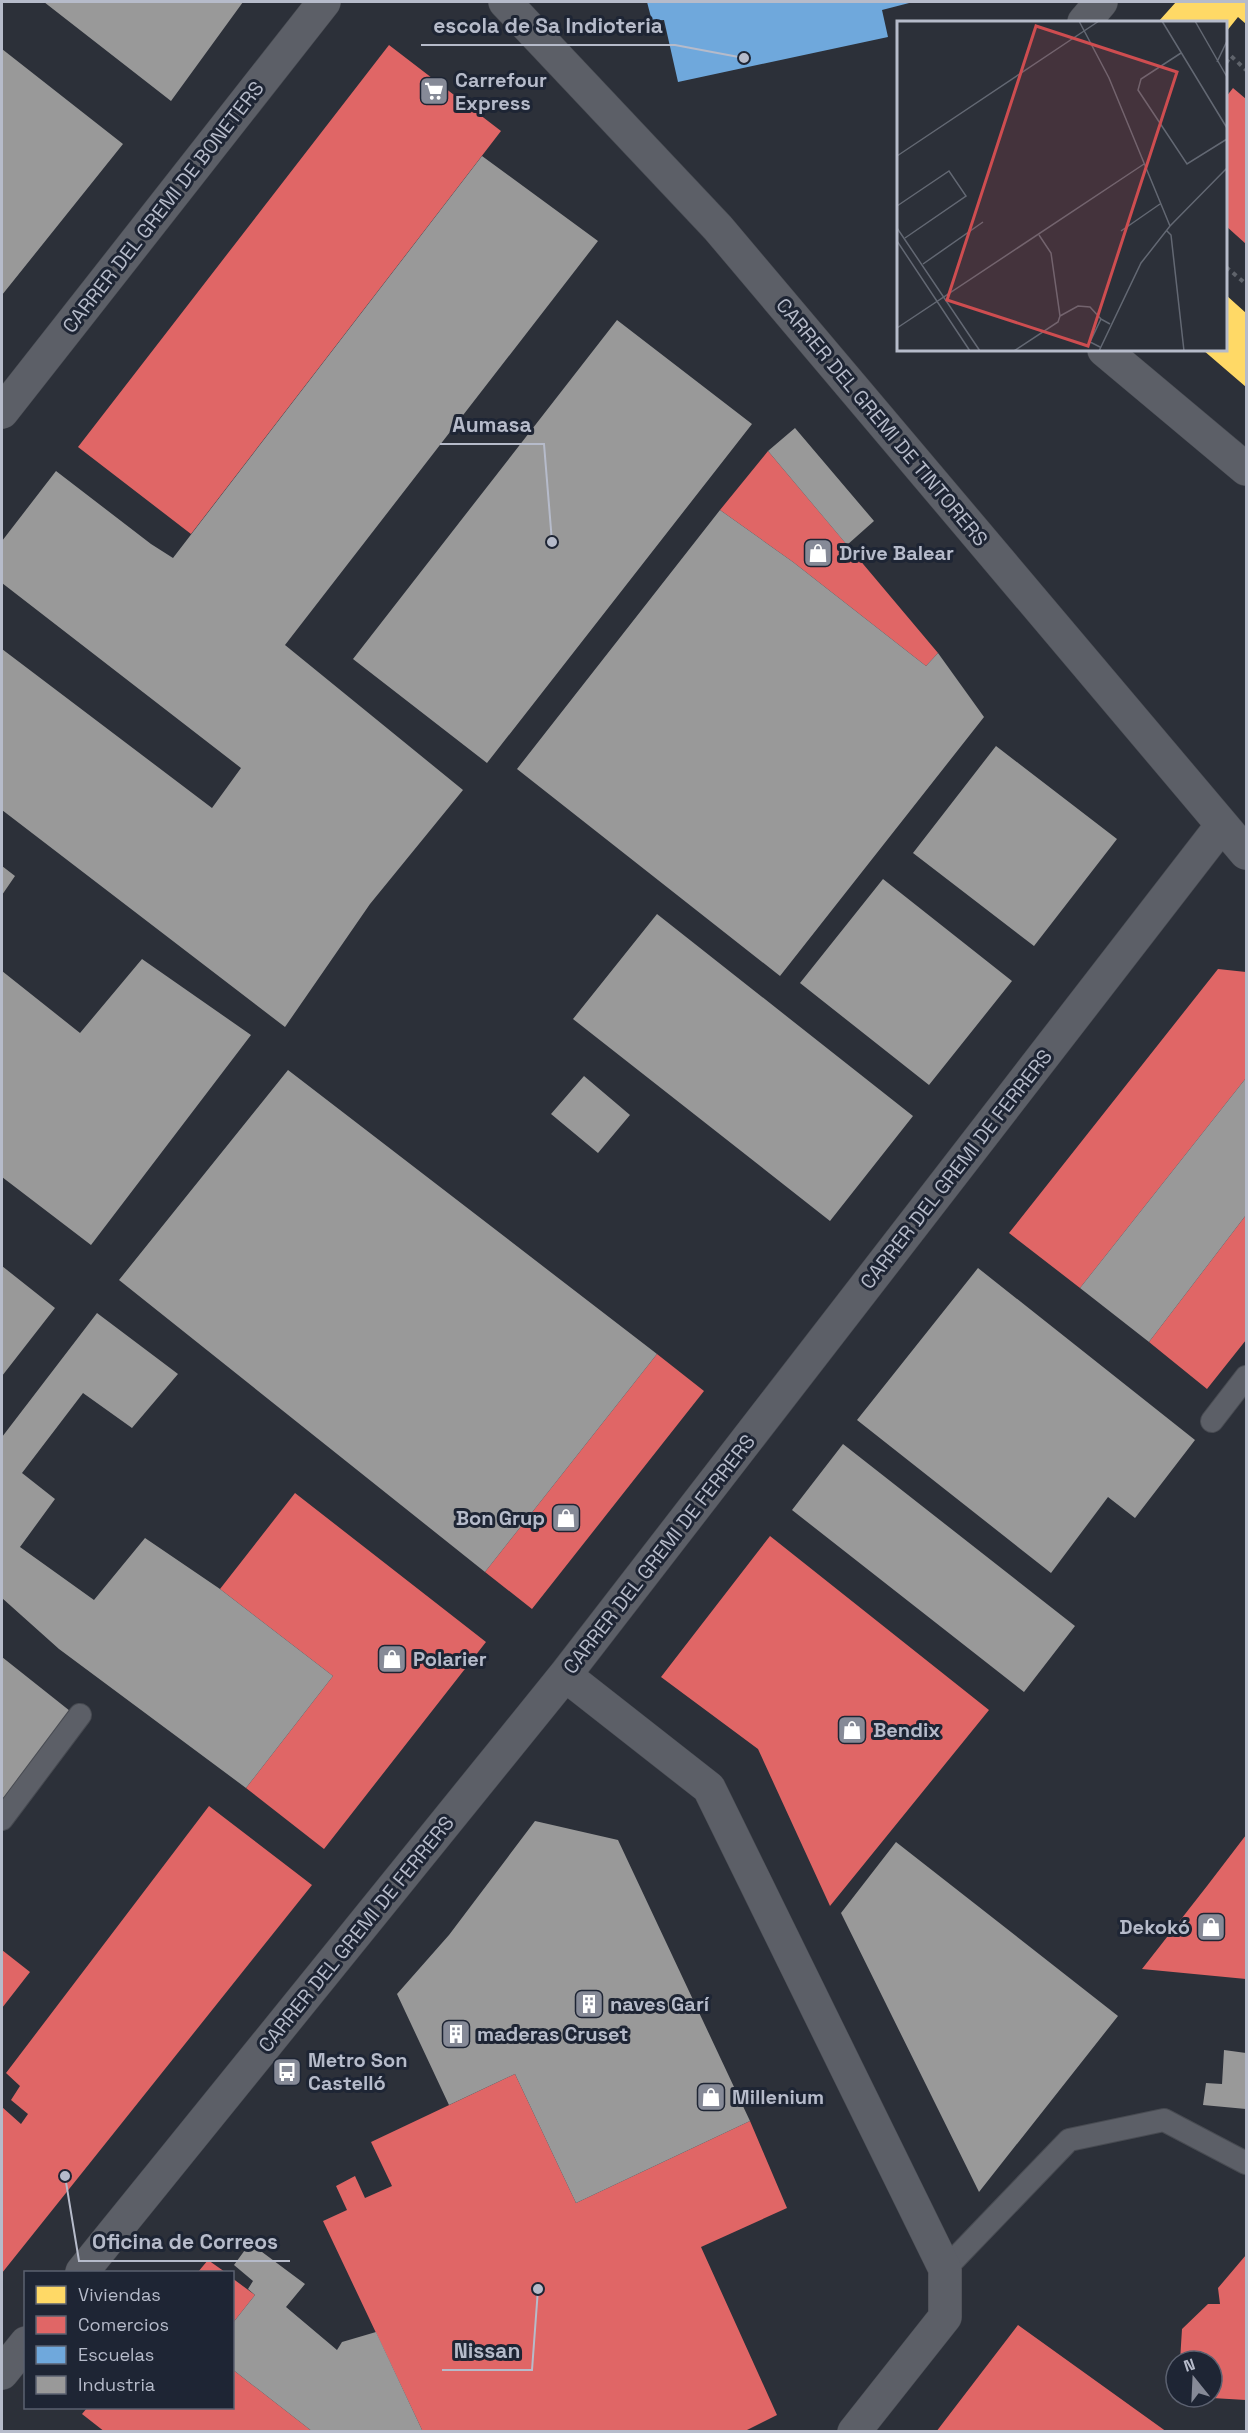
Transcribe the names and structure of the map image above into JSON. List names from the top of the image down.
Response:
{
  "streets": {
    "street": ["CARRER DEL GREMI DE BONETERS", "CARRER DEL GREMI DE TINTORERS", "CARRER DEL GREMI DE FERRERS"]
  },
  "crossings": [
    ["CARRER DEL GREMI DE TINTORERS", "CARRER DEL GREMI DE FERRERS"]
  ],
  "places": {
    "other": [
      "escola de Sa Indioteria",
      "Aumasa",
      "Oficina de Correos",
      "Nissan"
    ],
    "supermarket": ["Carrefour Express"],
    "shop": [
      "Drive Balear",
      "Bon Grup",
      "Polarier",
      "Bendix",
      "Dekokó",
      "Millenium"
    ],
    "building": ["naves Garí", "maderas Cruset"],
    "bus stop": ["Metro Son Castelló"]
  },
  "legend": [
    "Viviendas",
    "Comercios",
    "Escuelas",
    "Industria"
  ],
  "north": "top"
}
